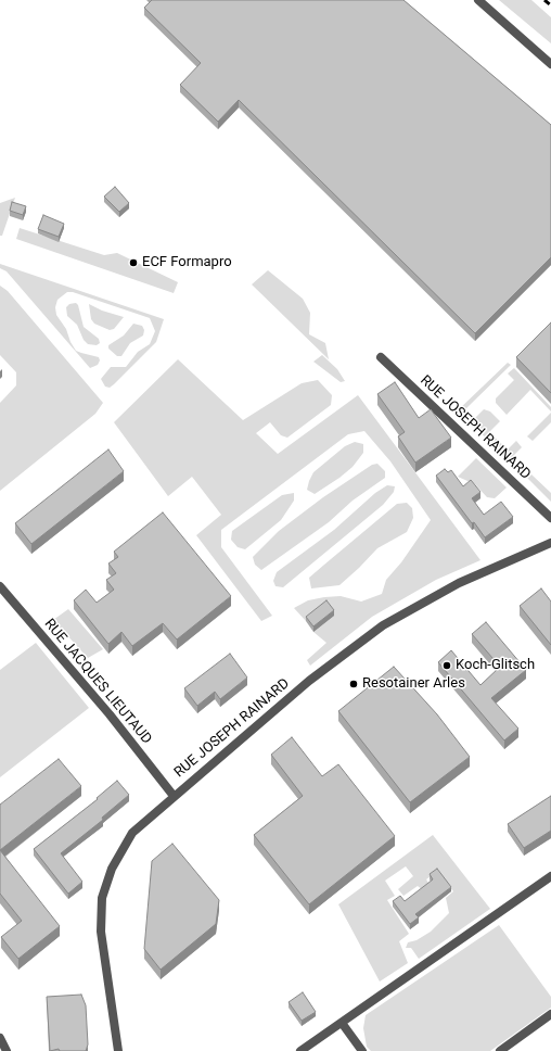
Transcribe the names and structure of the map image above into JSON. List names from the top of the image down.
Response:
{
  "streets": {
    "street": ["RUE JOSEPH RAINARD", "RUE JACQUES LIEUTAUD"]
  },
  "crossings": [
    ["RUE JOSEPH RAINARD", "RUE JACQUES LIEUTAUD"]
  ],
  "places": ["ECF Formapro", "Koch-Glitsch", "Resotainer Arles"]
}
